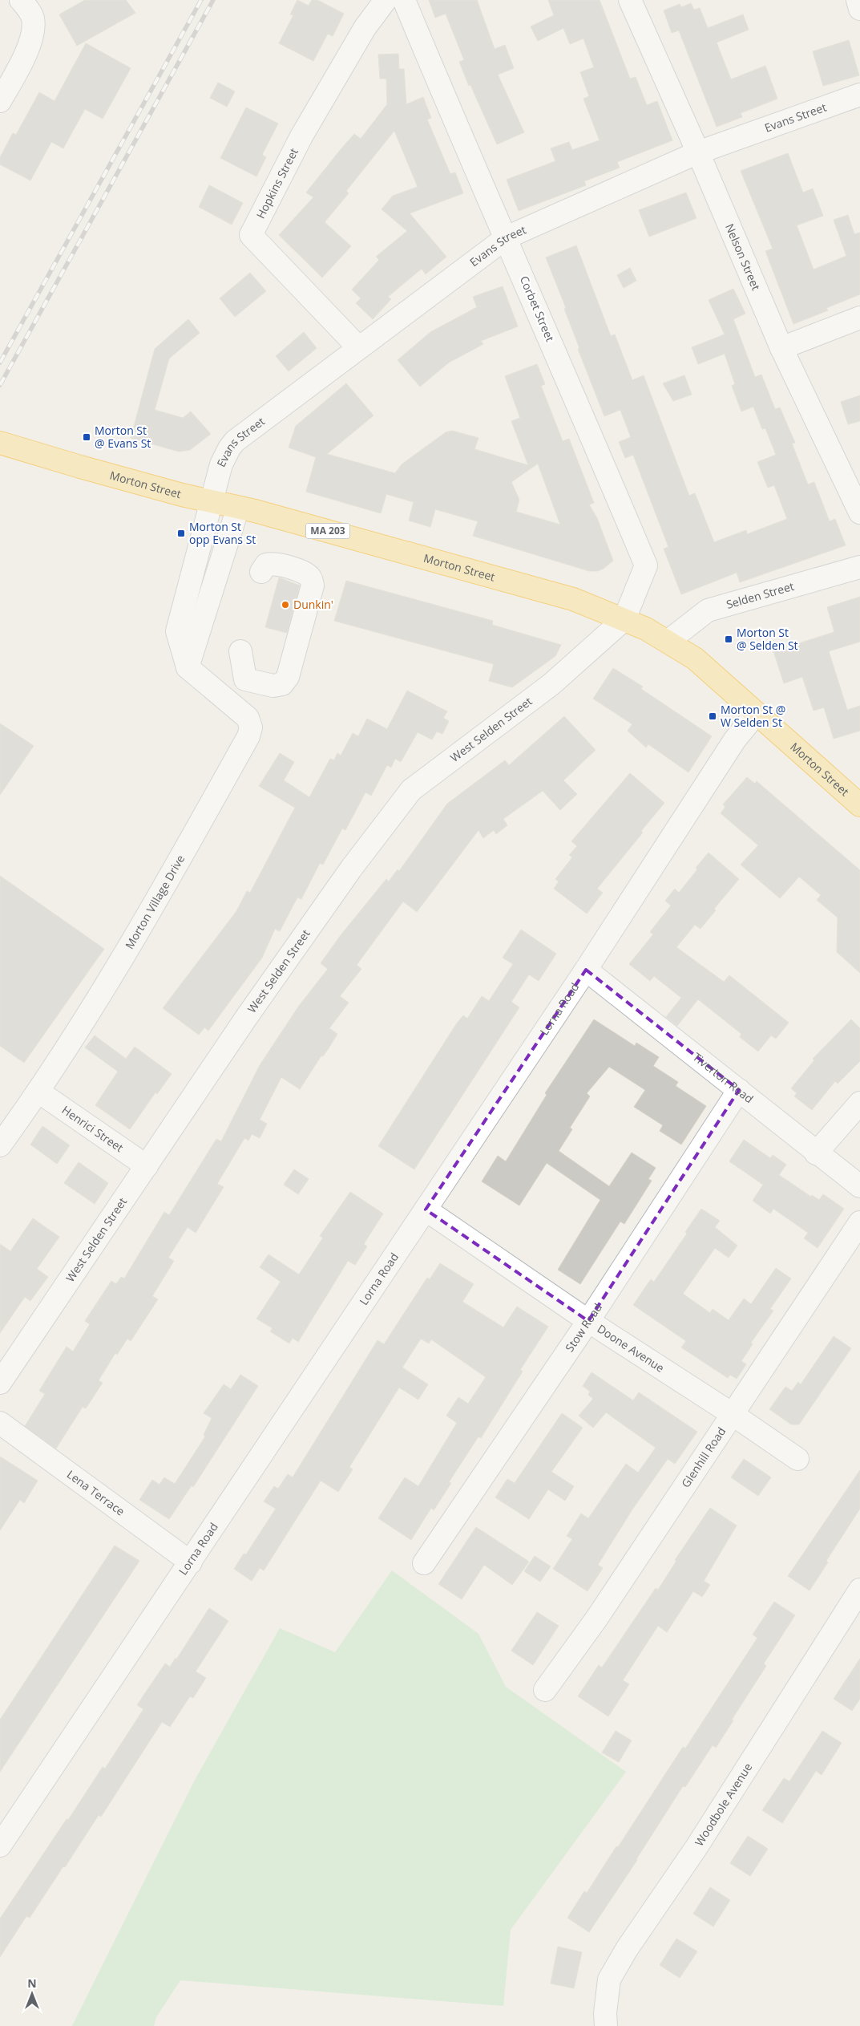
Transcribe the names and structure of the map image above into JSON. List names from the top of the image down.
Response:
{
  "streets": {
    "highway": ["Morton Street", "MA 203"],
    "street": [
      "Evans Street",
      "Hopkins Street",
      "Nelson Street",
      "Corbet Street",
      "Selden Street",
      "West Selden Street",
      "Morton Village Drive",
      "Lorna Road",
      "Tiverton Road",
      "Henrici Street",
      "Stow Road",
      "Doone Avenue",
      "Glenhill Road",
      "Lena Terrace",
      "Woodbole Avenue"
    ]
  },
  "crossings": [
    ["Evans Street", "Hopkins Street"],
    ["Evans Street", "Nelson Street"],
    ["Evans Street", "Corbet Street"],
    ["Evans Street", "Morton Street"],
    ["Corbet Street", "Morton Street"],
    ["Corbet Street", "West Selden Street"],
    ["Morton Street", "Selden Street"],
    ["Morton Street", "West Selden Street"],
    ["Morton Street", "Lorna Road"],
    ["West Selden Street", "Henrici Street"],
    ["Morton Village Drive", "Henrici Street"],
    ["Lorna Road", "Tiverton Road"],
    ["Lorna Road", "Doone Avenue"],
    ["Lorna Road", "Lena Terrace"],
    ["Tiverton Road", "Stow Road"],
    ["Stow Road", "Doone Avenue"],
    ["Doone Avenue", "Glenhill Road"]
  ],
  "places": {
    "transit": [
      "Morton St @ Evans St",
      "Morton St opp Evans St",
      "Morton St @ Selden St",
      "Morton St @ W Selden St"
    ],
    "other": ["Dunkin'"]
  },
  "north": "top"
}
